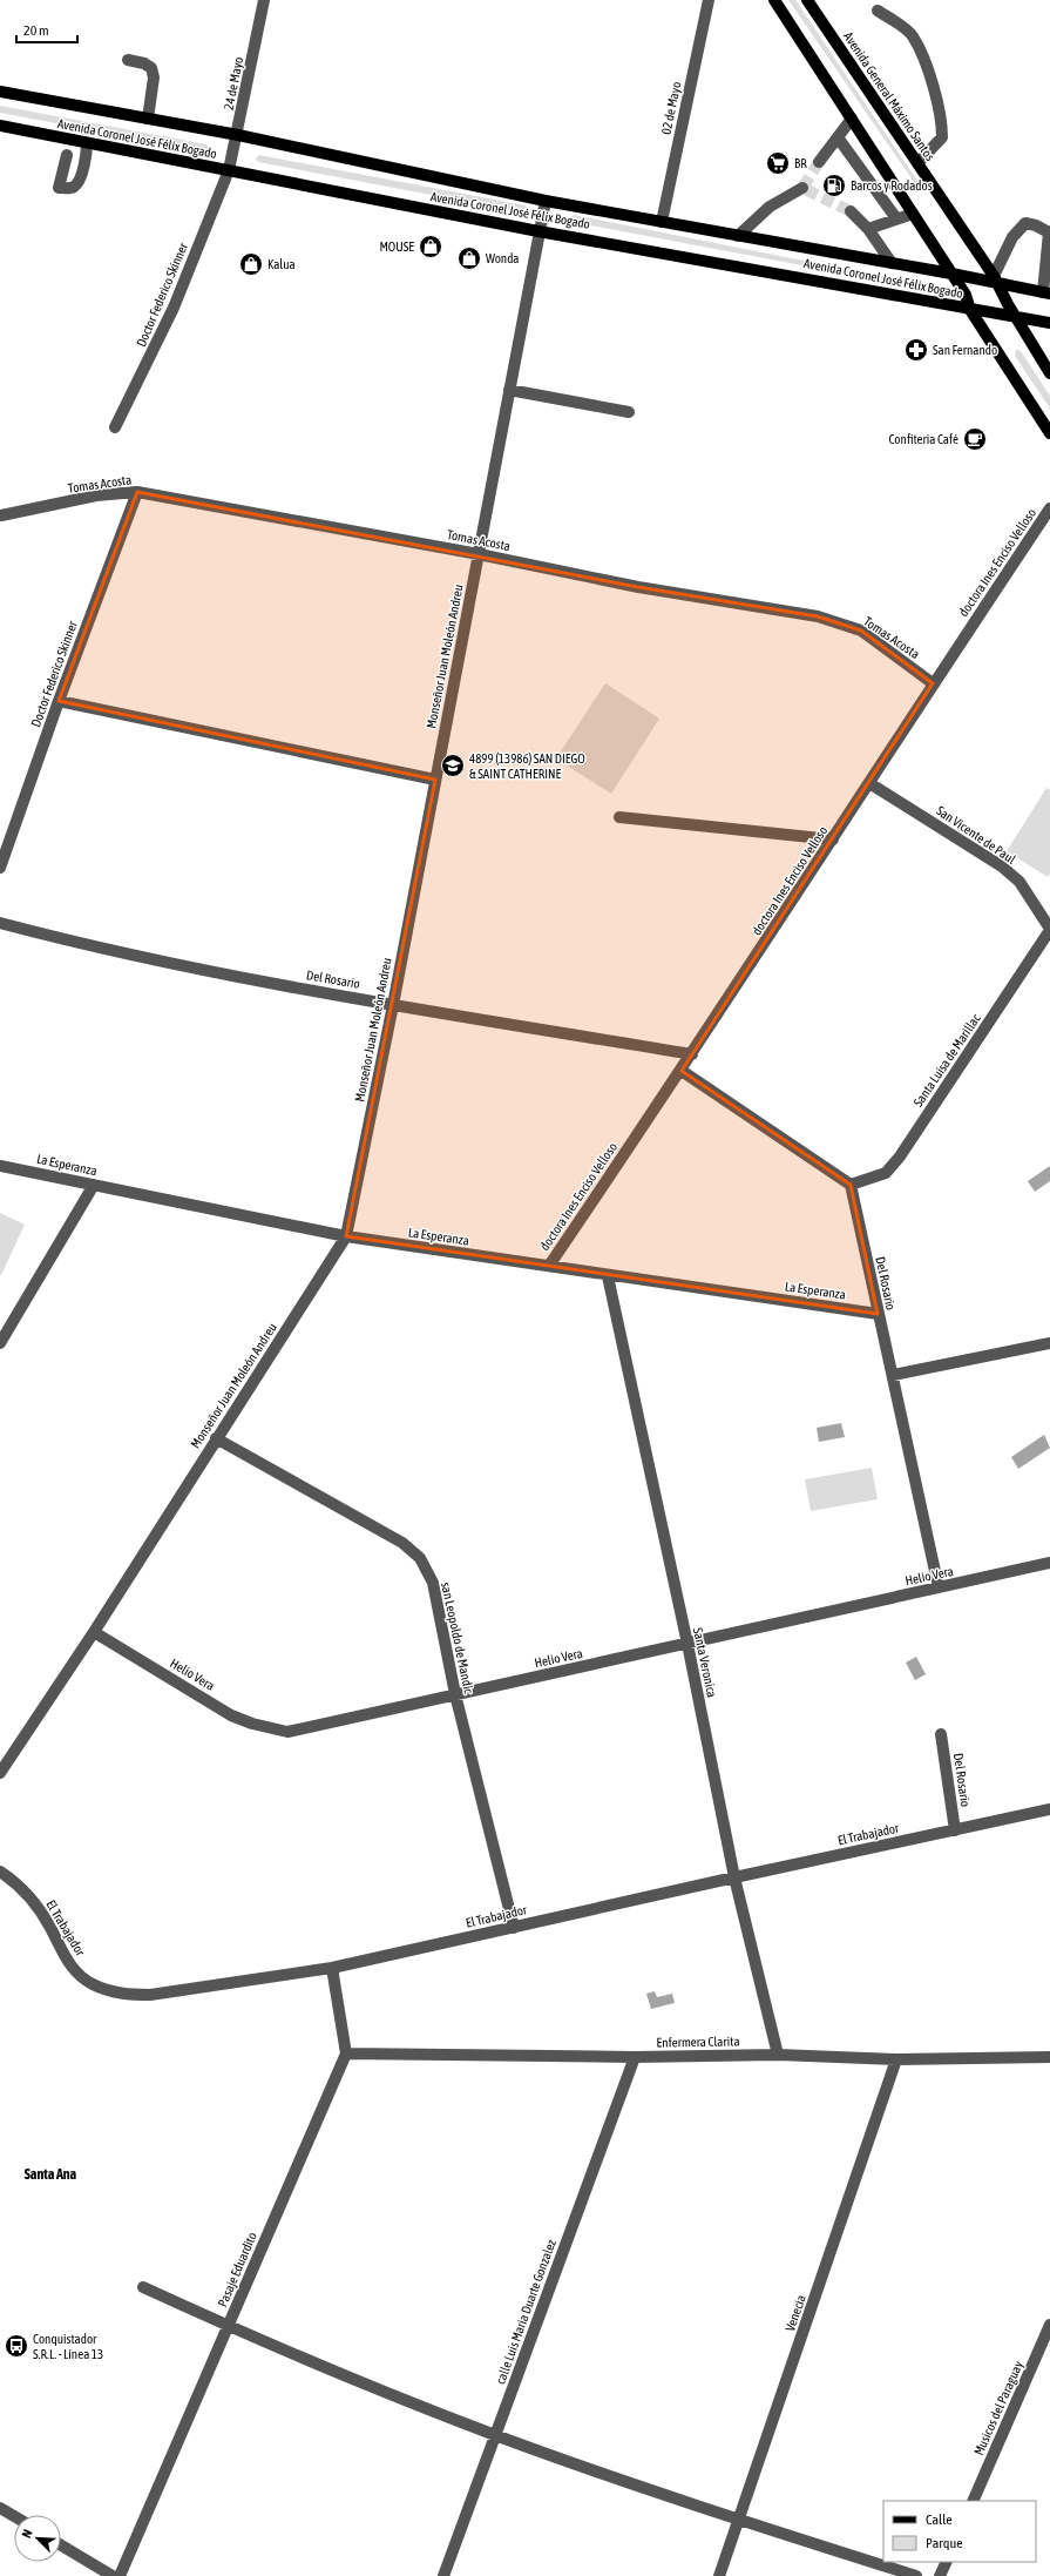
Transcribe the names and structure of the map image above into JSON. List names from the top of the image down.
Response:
{
  "streets": {
    "main road": ["Avenida General Máximo Santos", "Avenida Coronel José Félix Bogado"],
    "street": [
      "24 de Mayo",
      "02 de Mayo",
      "Doctor Federico Skinner",
      "Tomas Acosta",
      "doctora Ines Enciso Velloso",
      "Monseñor Juan Moleón Andreu",
      "San Vicente de Paul",
      "Del Rosario",
      "Santa Luisa de Marillac",
      "La Esperanza",
      "Helio Vera",
      "san Leopoldo de Mandic",
      "Santa Veronica",
      "El Trabajador",
      "Enfermera Clarita",
      "Pasaje Eduardito",
      "calle Luis Maria Duarte Gonzalez",
      "Venecia",
      "Musicos del Paraguay"
    ]
  },
  "crossings": [
    ["24 de Mayo", "Avenida Coronel José Félix Bogado"],
    ["24 de Mayo", "Doctor Federico Skinner"],
    ["Avenida General Máximo Santos", "Avenida Coronel José Félix Bogado"],
    ["02 de Mayo", "Avenida Coronel José Félix Bogado"],
    ["Avenida Coronel José Félix Bogado", "Doctor Federico Skinner"],
    ["Avenida Coronel José Félix Bogado", "Monseñor Juan Moleón Andreu"],
    ["Doctor Federico Skinner", "Tomas Acosta"],
    ["Tomas Acosta", "doctora Ines Enciso Velloso"],
    ["Tomas Acosta", "Monseñor Juan Moleón Andreu"],
    ["doctora Ines Enciso Velloso", "San Vicente de Paul"],
    ["doctora Ines Enciso Velloso", "Del Rosario"],
    ["doctora Ines Enciso Velloso", "La Esperanza"],
    ["Monseñor Juan Moleón Andreu", "Del Rosario"],
    ["Monseñor Juan Moleón Andreu", "La Esperanza"],
    ["Monseñor Juan Moleón Andreu", "Helio Vera"],
    ["Monseñor Juan Moleón Andreu", "san Leopoldo de Mandic"],
    ["San Vicente de Paul", "Santa Luisa de Marillac"],
    ["Del Rosario", "Santa Luisa de Marillac"],
    ["Del Rosario", "La Esperanza"],
    ["Del Rosario", "Helio Vera"],
    ["Del Rosario", "El Trabajador"],
    ["La Esperanza", "Santa Veronica"],
    ["Helio Vera", "san Leopoldo de Mandic"],
    ["Helio Vera", "Santa Veronica"],
    ["san Leopoldo de Mandic", "El Trabajador"],
    ["Santa Veronica", "El Trabajador"],
    ["Santa Veronica", "Enfermera Clarita"],
    ["Enfermera Clarita", "Pasaje Eduardito"],
    ["Enfermera Clarita", "calle Luis Maria Duarte Gonzalez"],
    ["Enfermera Clarita", "Venecia"]
  ],
  "districts": ["Santa Ana"],
  "places": {
    "supermarket": ["BR"],
    "fuel station": ["Barcos y Rodados"],
    "shop": ["MOUSE", "Wonda", "Kalua"],
    "pharmacy": ["San Fernando"],
    "cafe": ["Confiteria Café"],
    "school or university": ["4899 (13986) SAN DIEGO & SAINT CATHERINE"],
    "bus stop": ["Conquistador S.R.L. - Línea 13"]
  },
  "legend": ["Calle", "Parque"],
  "scale_bar": "20 m",
  "north": "top left"
}
